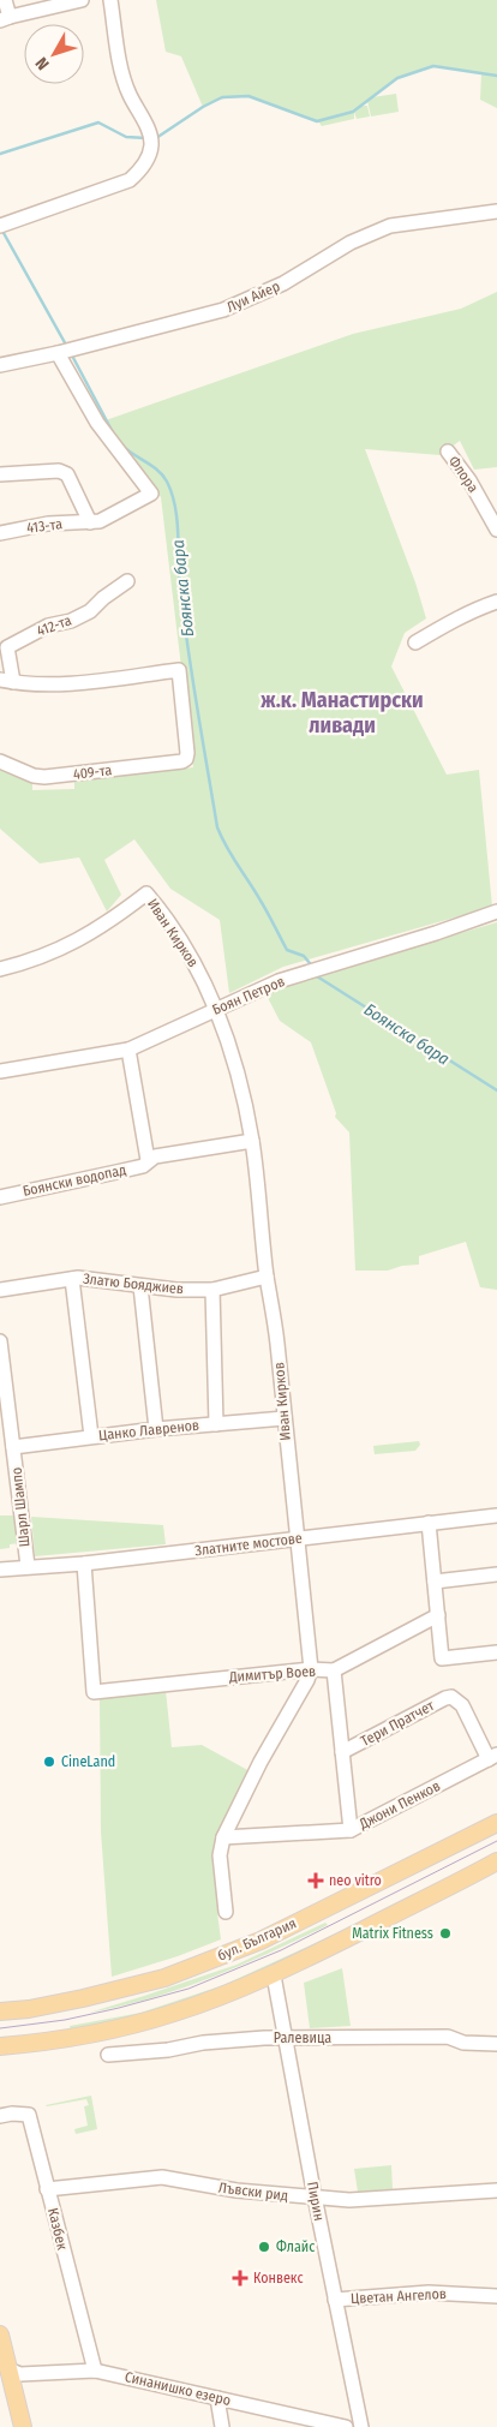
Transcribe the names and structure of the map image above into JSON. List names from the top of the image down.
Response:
{
  "streets": {
    "main road": ["бул. България"],
    "street": [
      "Луи Айер",
      "Флора",
      "413-та",
      "412-та",
      "409-та",
      "Иван Кирков",
      "Боян Петров",
      "Боянски водопад",
      "Златю Бояджиев",
      "Цанко Лавренов",
      "Шарл Шампо",
      "Златните мостове",
      "Димитър Воев",
      "Тери Пратчет",
      "Джони Пенков",
      "Ралевица",
      "Лъвски рид",
      "Пирин",
      "Казбек",
      "Цветан Ангелов",
      "Синанишко езеро"
    ]
  },
  "crossings": [
    ["Луи Айер", "413-та"],
    ["412-та", "409-та"],
    ["Иван Кирков", "Боян Петров"],
    ["Иван Кирков", "Боянски водопад"],
    ["Иван Кирков", "Златю Бояджиев"],
    ["Иван Кирков", "Цанко Лавренов"],
    ["Иван Кирков", "Златните мостове"],
    ["Иван Кирков", "Димитър Воев"],
    ["Цанко Лавренов", "Шарл Шампо"],
    ["Шарл Шампо", "Златните мостове"],
    ["Златните мостове", "Димитър Воев"],
    ["Тери Пратчет", "Джони Пенков"],
    ["Ралевица", "Пирин"],
    ["Лъвски рид", "Пирин"],
    ["Лъвски рид", "Казбек"],
    ["Пирин", "Цветан Ангелов"],
    ["Казбек", "Синанишко езеро"]
  ],
  "districts": ["ж.к. Манастирски ливади"],
  "water": ["Боянска бара"],
  "places": {
    "other": ["CineLand", "Matrix Fitness", "Флайс"],
    "health": ["neo vitro", "Конвекс"]
  },
  "north": "bottom left"
}
